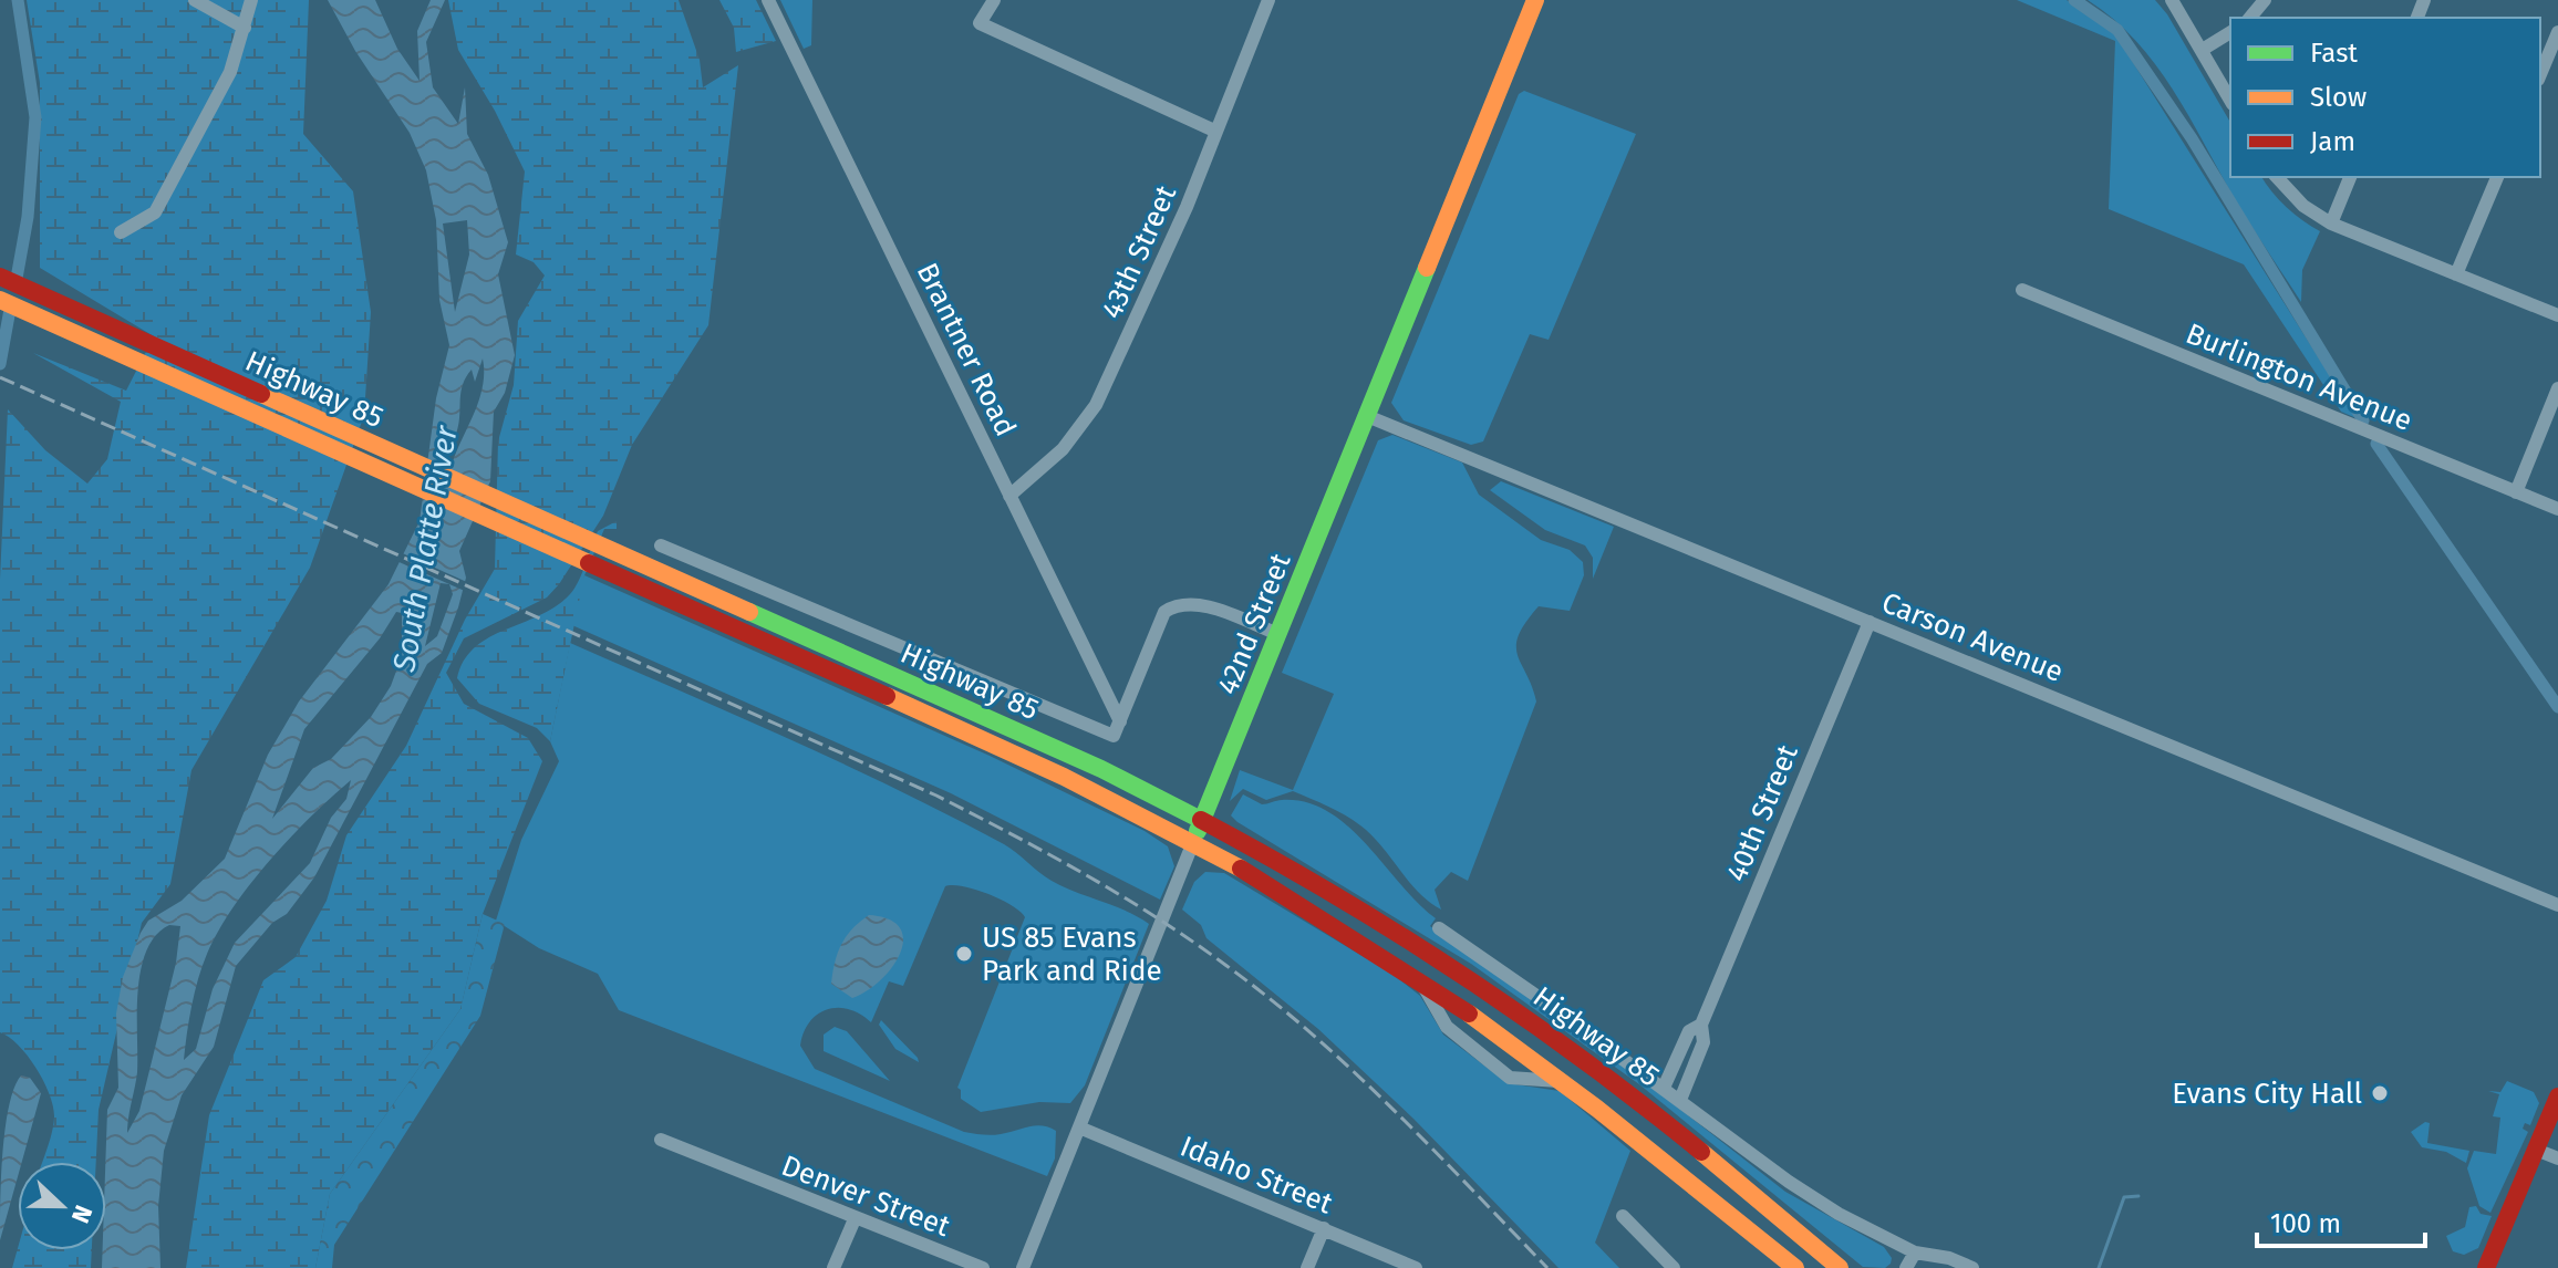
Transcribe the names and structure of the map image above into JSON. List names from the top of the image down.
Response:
{
  "streets": {
    "main road": ["Highway 85", "42nd Street"],
    "street": [
      "43th Street",
      "Brantner Road",
      "Burlington Avenue",
      "Carson Avenue",
      "40th Street",
      "Idaho Street",
      "Denver Street"
    ]
  },
  "crossings": [
    ["43th Street", "Brantner Road"],
    ["Highway 85", "42nd Street"],
    ["42nd Street", "Carson Avenue"],
    ["42nd Street", "Idaho Street"],
    ["Carson Avenue", "40th Street"]
  ],
  "water": ["South Platte River"],
  "places": ["US 85 Evans Park and Ride", "Evans City Hall"],
  "legend": ["Fast", "Slow", "Jam"],
  "scale_bar": "100 m",
  "north": "right"
}
